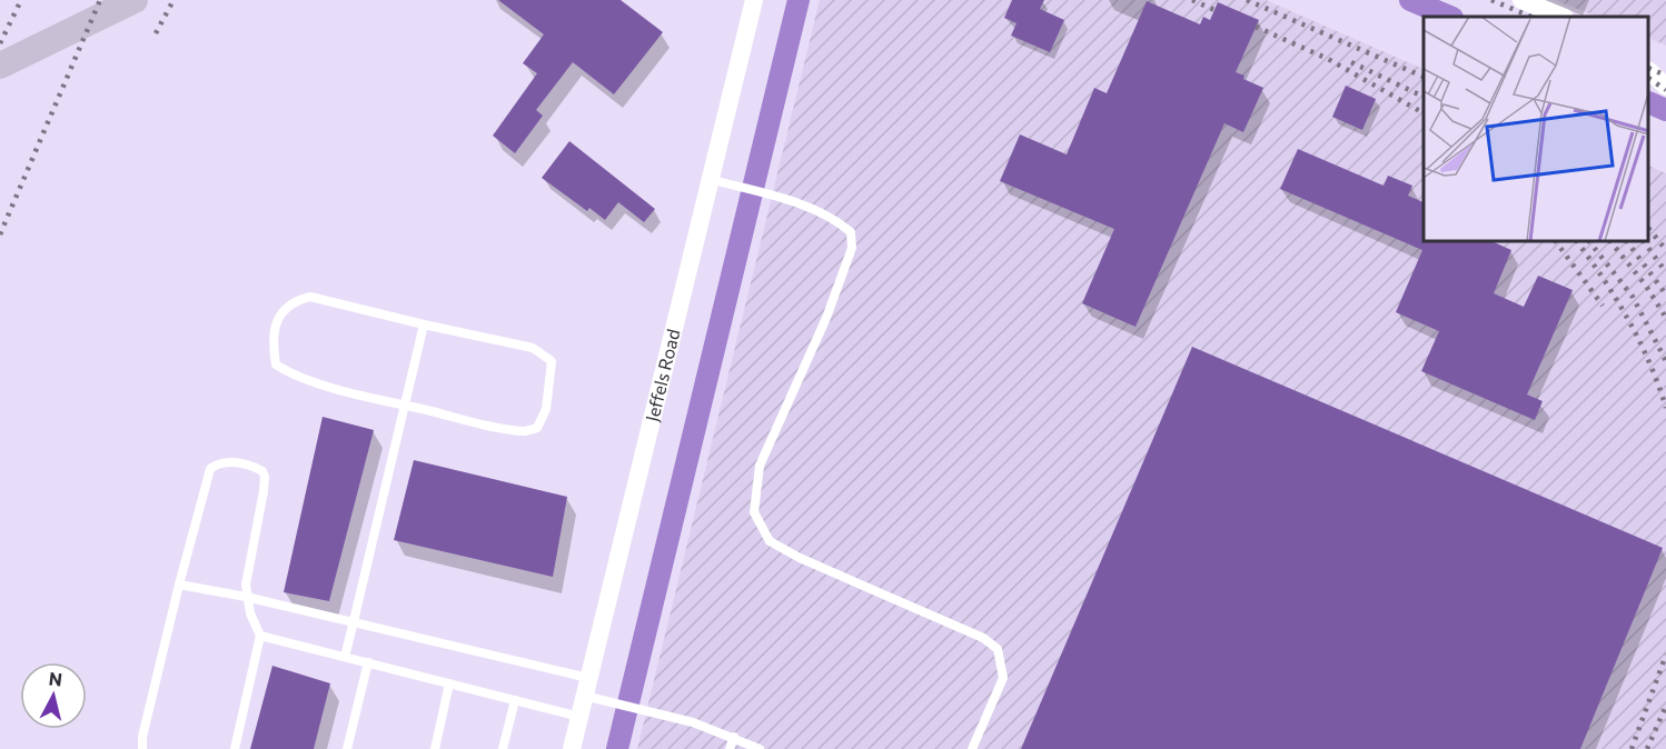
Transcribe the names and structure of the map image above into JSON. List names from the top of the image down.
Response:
{
  "streets": {
    "street": ["Jeffels Road"]
  },
  "north": "top"
}
